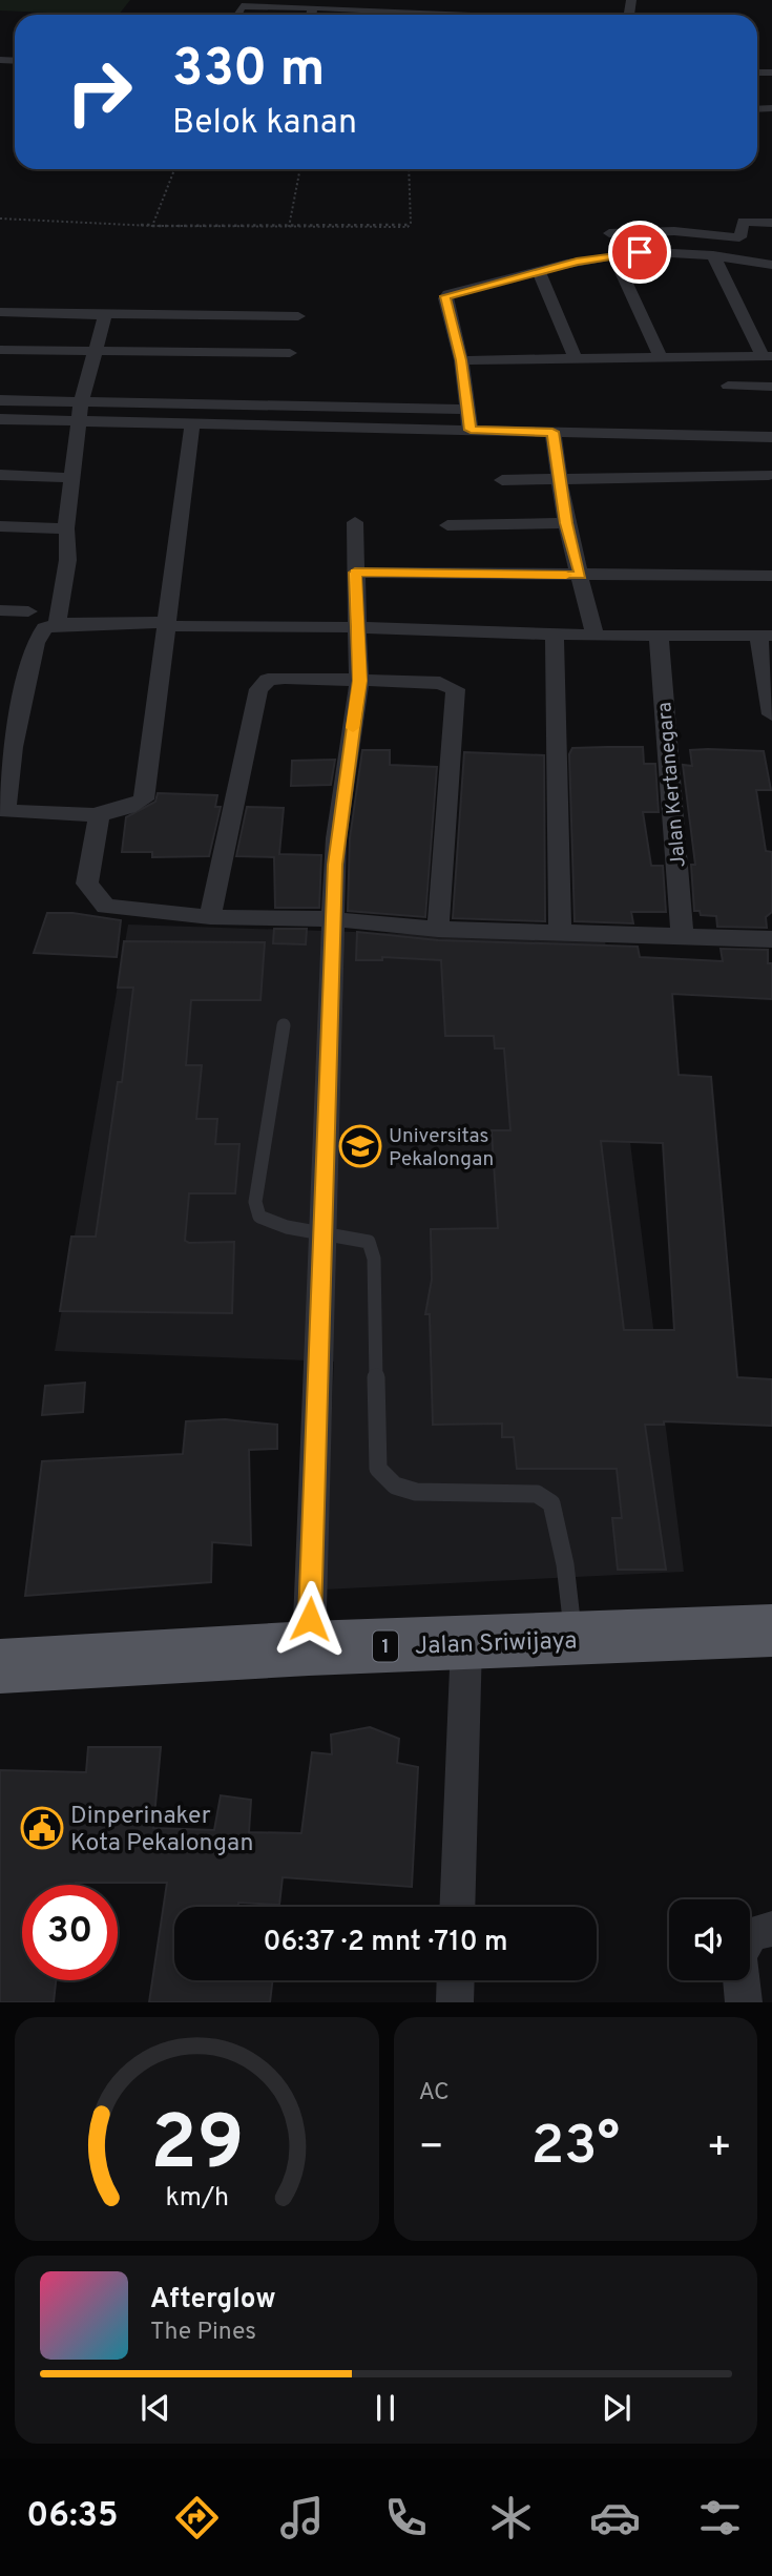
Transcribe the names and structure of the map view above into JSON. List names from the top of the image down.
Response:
{
  "streets": {
    "highway": ["Jalan Sriwijaya", "1"],
    "street": ["Jalan Kertanegara"]
  },
  "places": {
    "school or university": ["Universitas Pekalongan"],
    "public building": ["Dinperinaker Kota Pekalongan"]
  },
  "page": {
    "turn": ["330 m", "Belok kanan"],
    "limit": "30",
    "trip": "06:37 · 2 mnt · 710 m",
    "tile": "AC",
    "heat": ["−", "23°", "+"],
    "song": ["Afterglow", "The Pines"],
    "tabs": "06:35",
    "gauge": ["29", "km/h"]
  }
}
